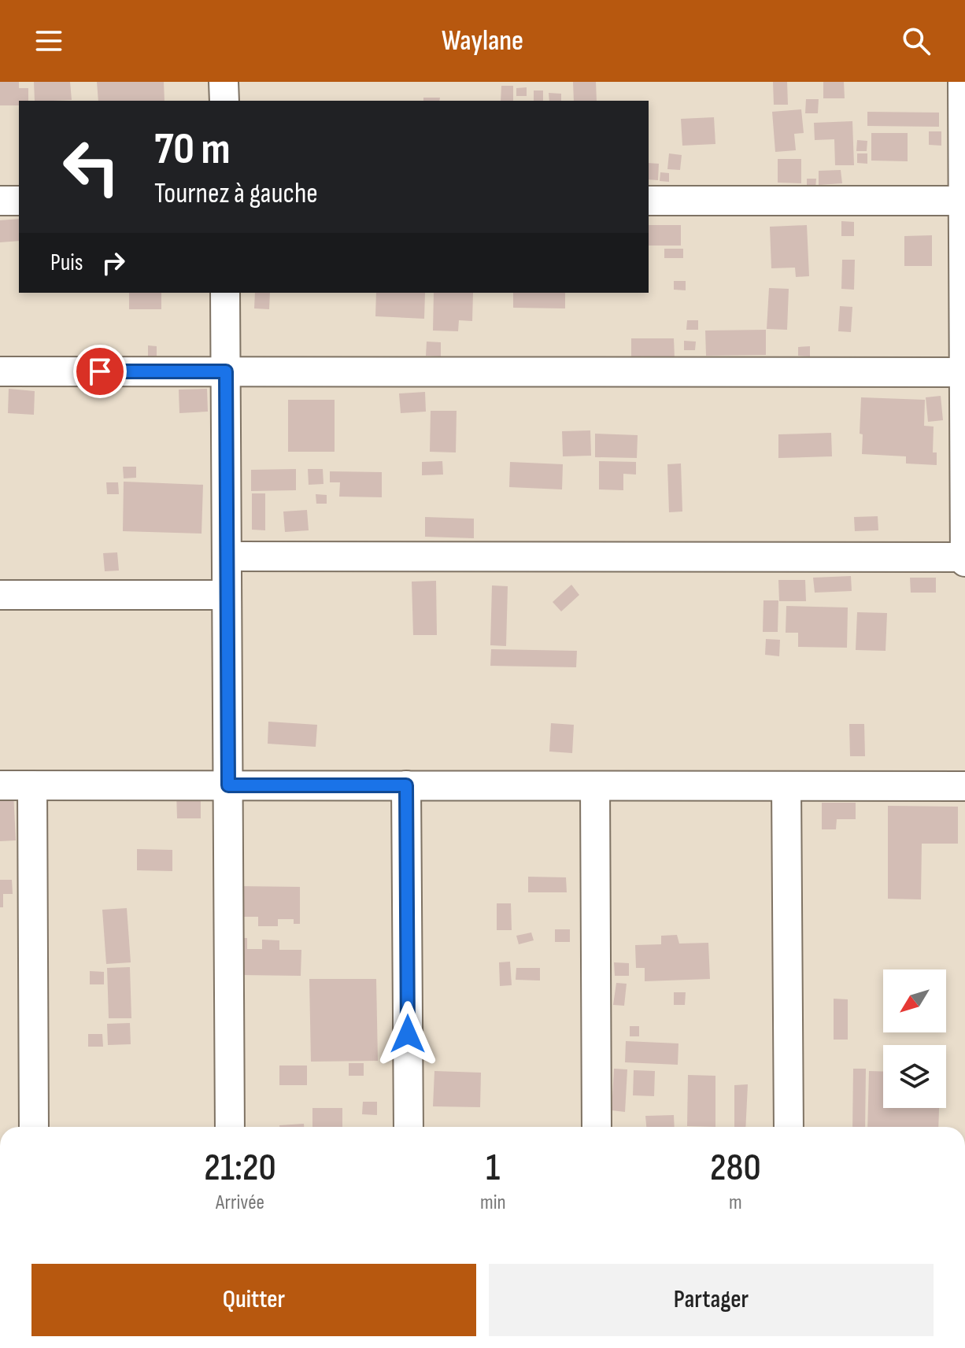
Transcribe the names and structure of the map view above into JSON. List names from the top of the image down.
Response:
{
  "north": "bottom left",
  "page": {
    "header": "Waylane",
    "turn": ["70 m", "Tournez à gauche"],
    "then": "Puis",
    "eta": [
      "21:20",
      "Arrivée",
      "1",
      "min",
      "280",
      "m"
    ],
    "buttons": ["Quitter", "Partager"]
  }
}
